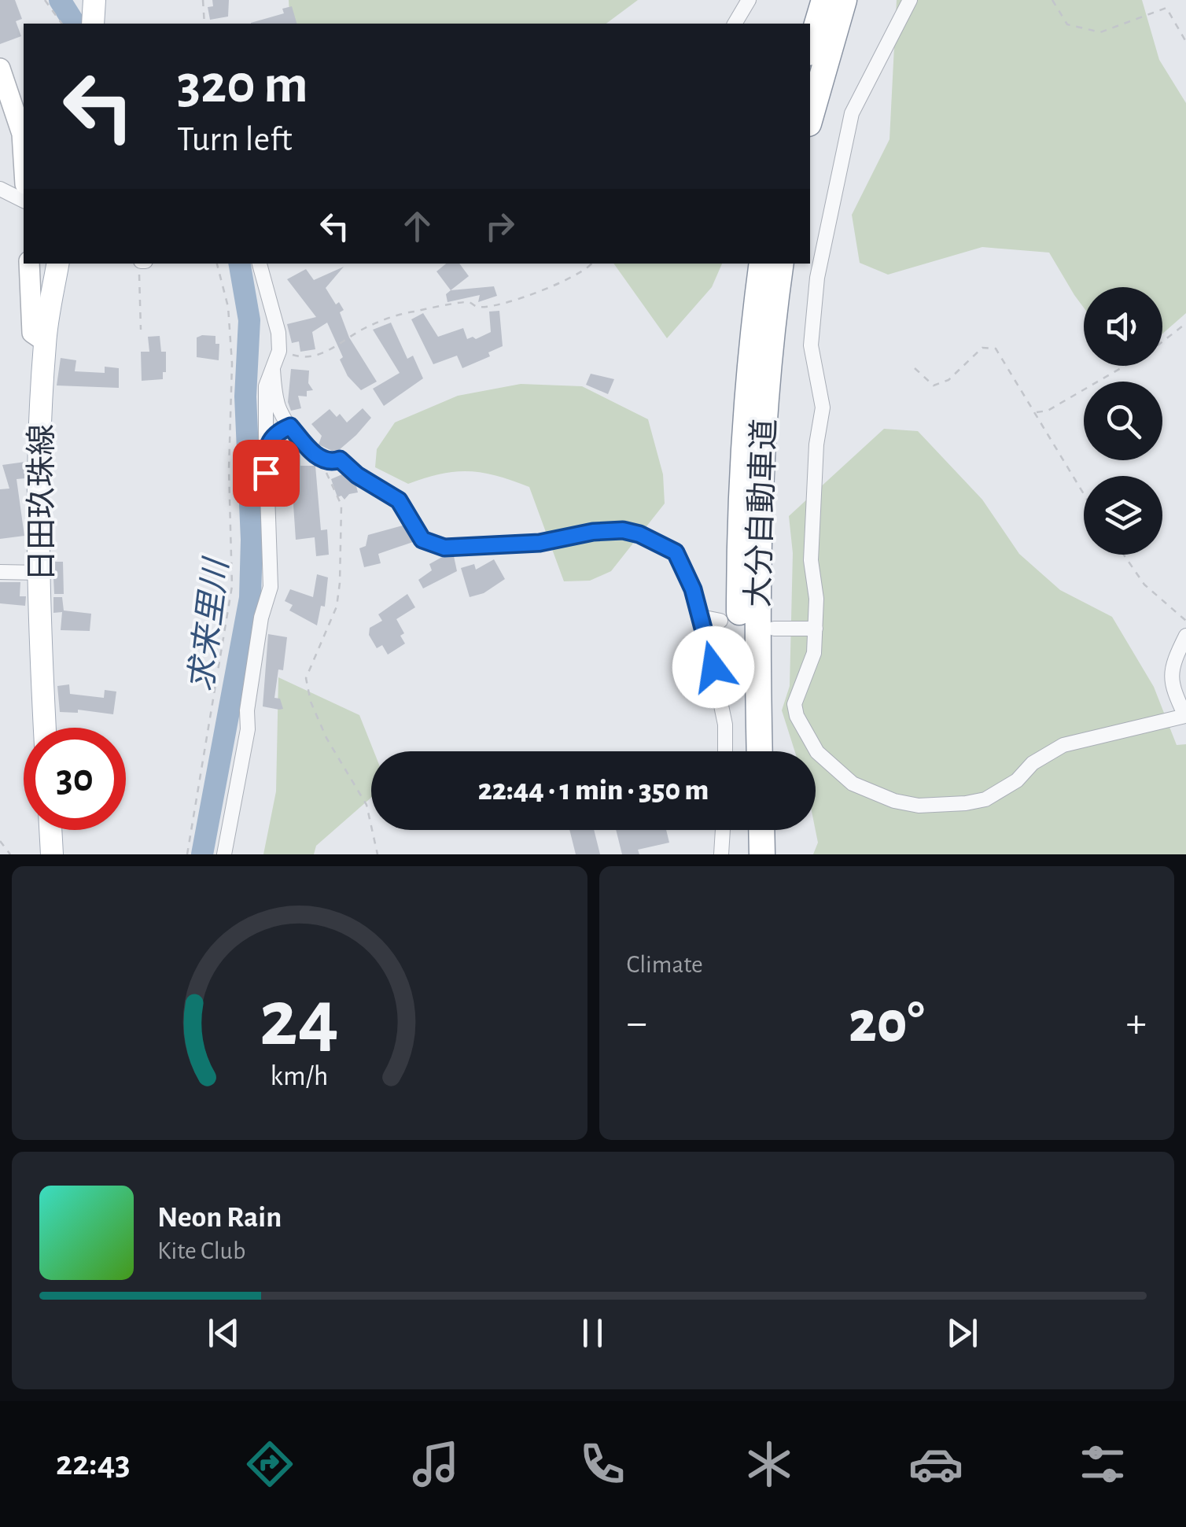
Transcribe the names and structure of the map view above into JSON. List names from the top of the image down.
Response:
{
  "streets": {
    "highway": ["大分自動車道"],
    "main road": ["日田玖珠線"]
  },
  "water": ["求来里川"],
  "page": {
    "turn": ["320 m", "Turn left"],
    "limit": "30",
    "trip": "22:44 · 1 min · 350 m",
    "tile": "Climate",
    "heat": ["−", "20°", "+"],
    "song": ["Neon Rain", "Kite Club"],
    "tabs": "22:43",
    "gauge": ["24", "km/h"]
  }
}
